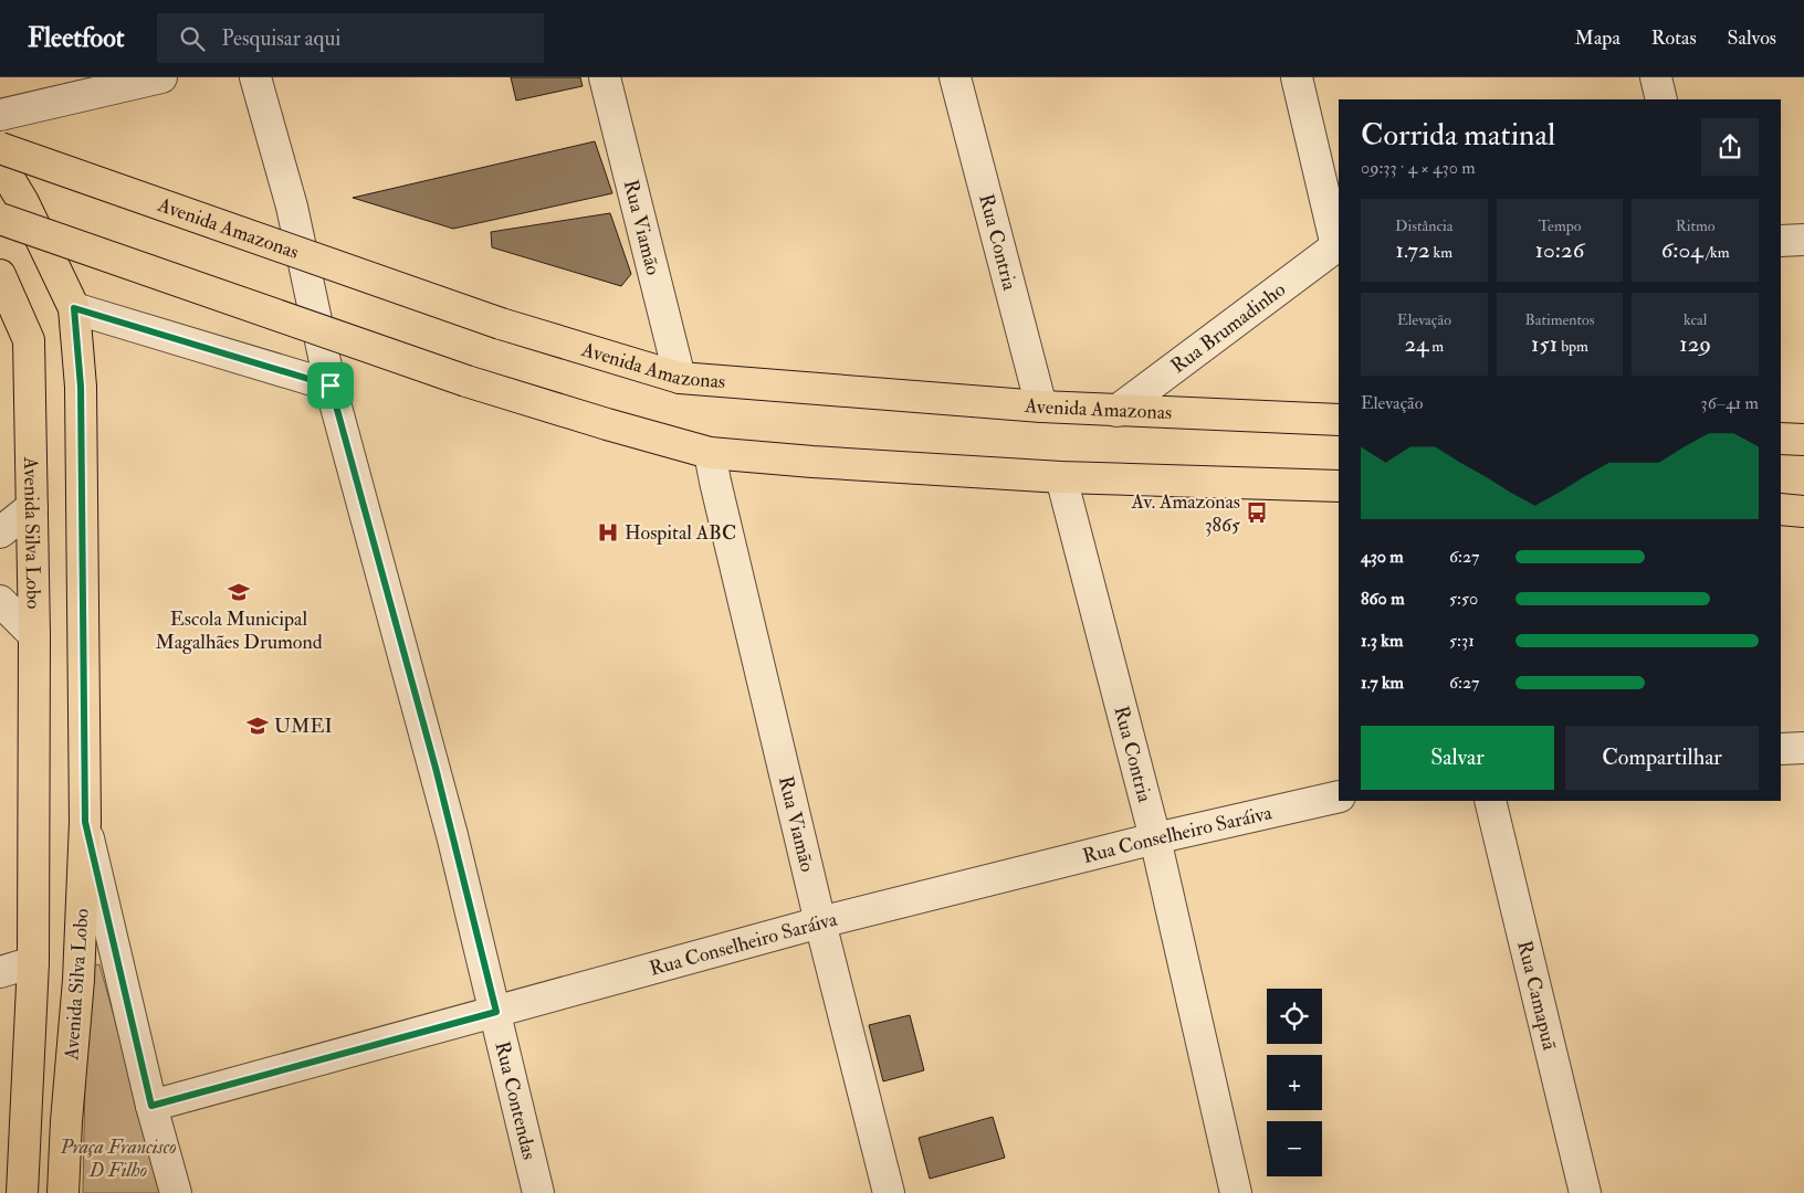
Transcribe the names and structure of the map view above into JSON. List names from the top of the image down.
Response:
{
  "streets": {
    "main road": ["Avenida Amazonas", "Avenida Silva Lobo"],
    "street": [
      "Rua Viamão",
      "Rua Contria",
      "Rua Brumadinho",
      "Rua Conselheiro Saráiva",
      "Rua Camapuã",
      "Rua Contendas"
    ]
  },
  "crossings": [
    ["Rua Viamão", "Avenida Amazonas"],
    ["Rua Viamão", "Rua Conselheiro Saráiva"],
    ["Avenida Amazonas", "Rua Contria"],
    ["Avenida Amazonas", "Rua Brumadinho"],
    ["Rua Contria", "Rua Conselheiro Saráiva"],
    ["Rua Conselheiro Saráiva", "Rua Contendas"]
  ],
  "parks": ["Praça Francisco D Filho"],
  "places": {
    "bus stop": ["Av. Amazonas 3865"],
    "hospital": ["Hospital ABC"],
    "school or university": ["Escola Municipal Magalhães Drumond", "UMEI"]
  },
  "page": {
    "header": "Fleetfoot",
    "search": "Pesquisar aqui",
    "nav": ["Mapa", "Rotas", "Salvos"],
    "heading": ["Corrida matinal", "09:33 · 4 × 430 m"],
    "stats": [
      ["Distância", "1.72 km"],
      ["Tempo", "10:26"],
      ["Ritmo", "6:04 /km"],
      ["Elevação", "24 m"],
      ["Batimentos", "151 bpm"],
      ["kcal", "129"]
    ],
    "chart": ["Elevação", "36–41 m"],
    "list": [
      {
        "name": "430 m",
        "note": "6:27"
      },
      {
        "name": "860 m",
        "note": "5:50"
      },
      {
        "name": "1.3 km",
        "note": "5:31"
      },
      {
        "name": "1.7 km",
        "note": "6:27"
      }
    ],
    "buttons": ["Salvar", "Compartilhar"],
    "map_buttons": ["+", "−"]
  }
}
